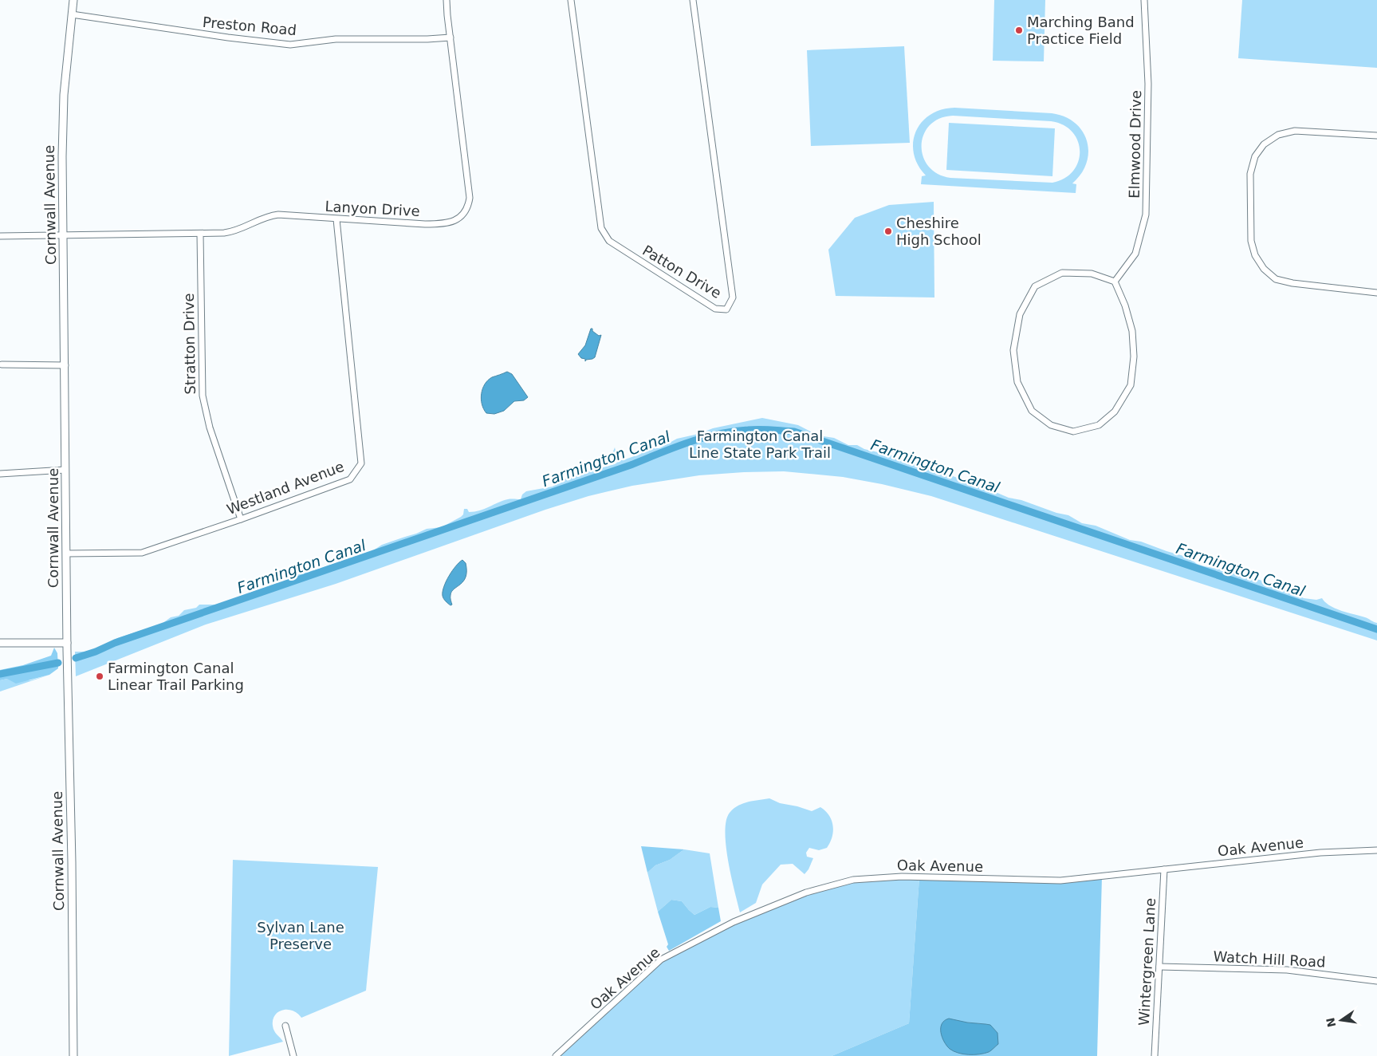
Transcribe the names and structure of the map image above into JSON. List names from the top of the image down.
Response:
{
  "streets": {
    "street": [
      "Preston Road",
      "Elmwood Drive",
      "Cornwall Avenue",
      "Lanyon Drive",
      "Patton Drive",
      "Stratton Drive",
      "Westland Avenue",
      "Oak Avenue",
      "Watch Hill Road",
      "Wintergreen Lane"
    ]
  },
  "crossings": [
    ["Preston Road", "Cornwall Avenue"],
    ["Preston Road", "Lanyon Drive"],
    ["Cornwall Avenue", "Lanyon Drive"],
    ["Cornwall Avenue", "Westland Avenue"],
    ["Lanyon Drive", "Stratton Drive"],
    ["Lanyon Drive", "Westland Avenue"],
    ["Stratton Drive", "Westland Avenue"],
    ["Oak Avenue", "Wintergreen Lane"],
    ["Watch Hill Road", "Wintergreen Lane"]
  ],
  "water": ["Farmington Canal"],
  "parks": ["Farmington Canal Line State Park Trail", "Sylvan Lane Preserve"],
  "places": ["Marching Band Practice Field", "Cheshire High School", "Farmington Canal Linear Trail Parking"],
  "north": "left"
}
